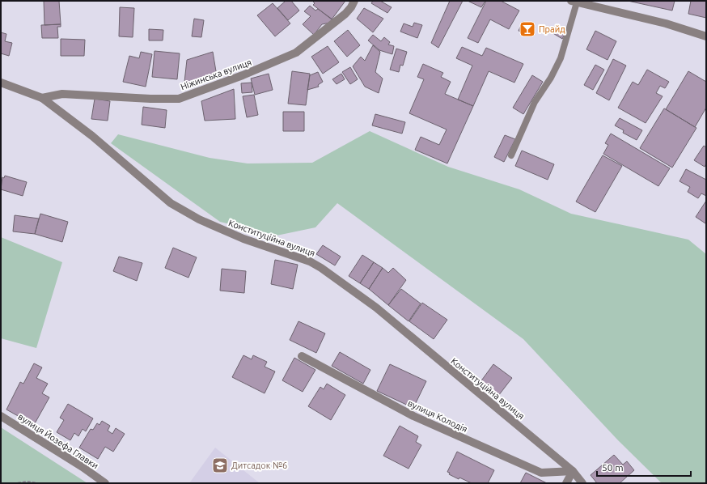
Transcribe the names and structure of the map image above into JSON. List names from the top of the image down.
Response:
{
  "streets": {
    "street": [
      "Ніжинська вулиця",
      "Конституційна вулиця",
      "вулиця Колодія",
      "вулиця Йозефа Главки"
    ]
  },
  "crossings": [
    ["Ніжинська вулиця", "Конституційна вулиця"],
    ["Конституційна вулиця", "вулиця Колодія"]
  ],
  "places": {
    "bar": ["Прайд"],
    "school or university": ["Дитсадок №6"]
  },
  "scale_bar": "50 m"
}
